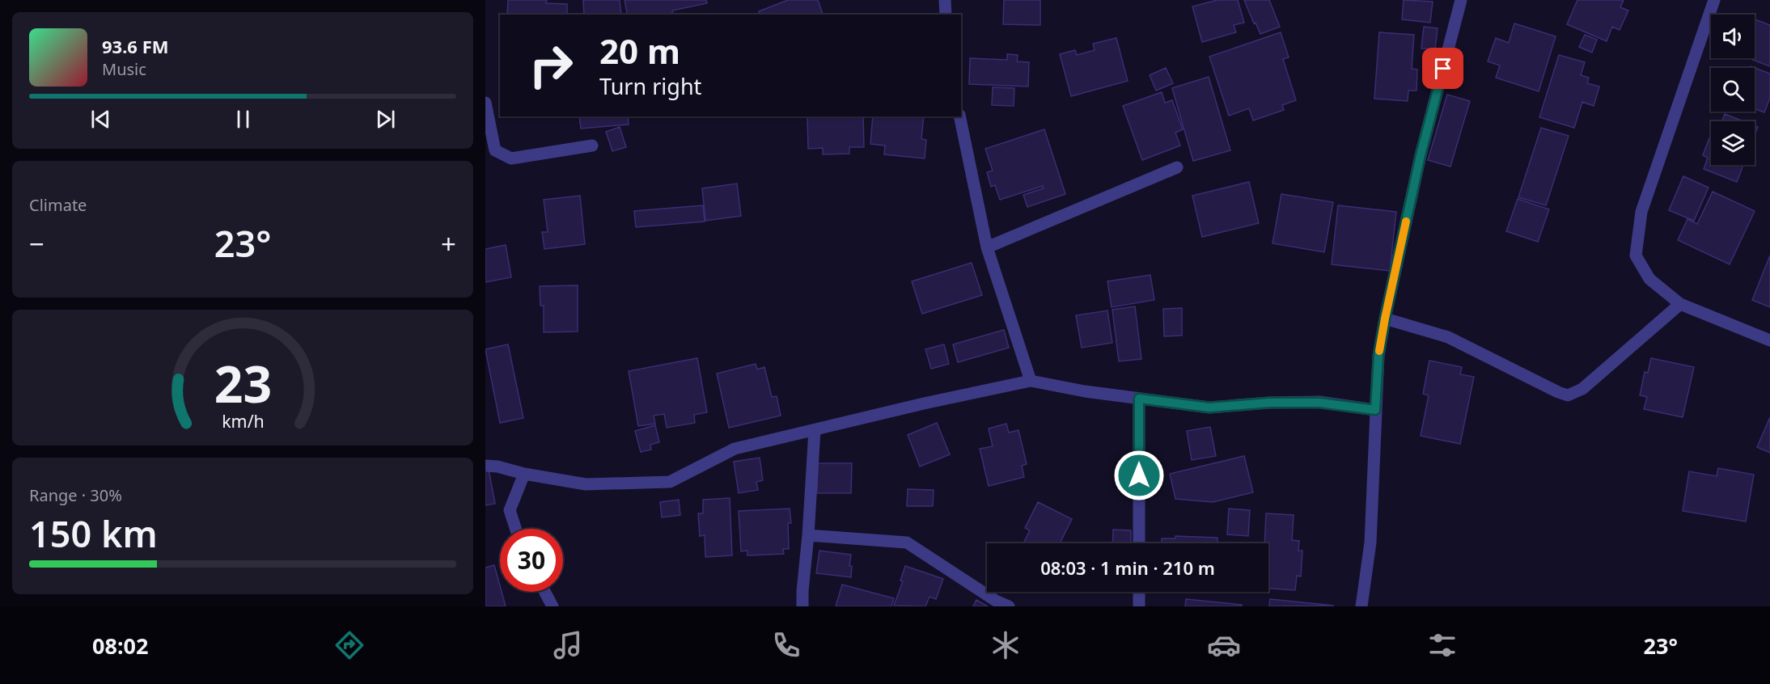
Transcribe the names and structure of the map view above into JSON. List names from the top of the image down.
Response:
{
  "page": {
    "turn": ["20 m", "Turn right"],
    "song": ["93.6 FM", "Music"],
    "tile": [
      "Climate",
      ["Range · 30%", "150 km"]
    ],
    "heat": ["−", "23°", "+"],
    "limit": "30",
    "trip": "08:03 · 1 min · 210 m",
    "tabs": ["08:02", "23°"],
    "gauge": ["23", "km/h"]
  }
}
